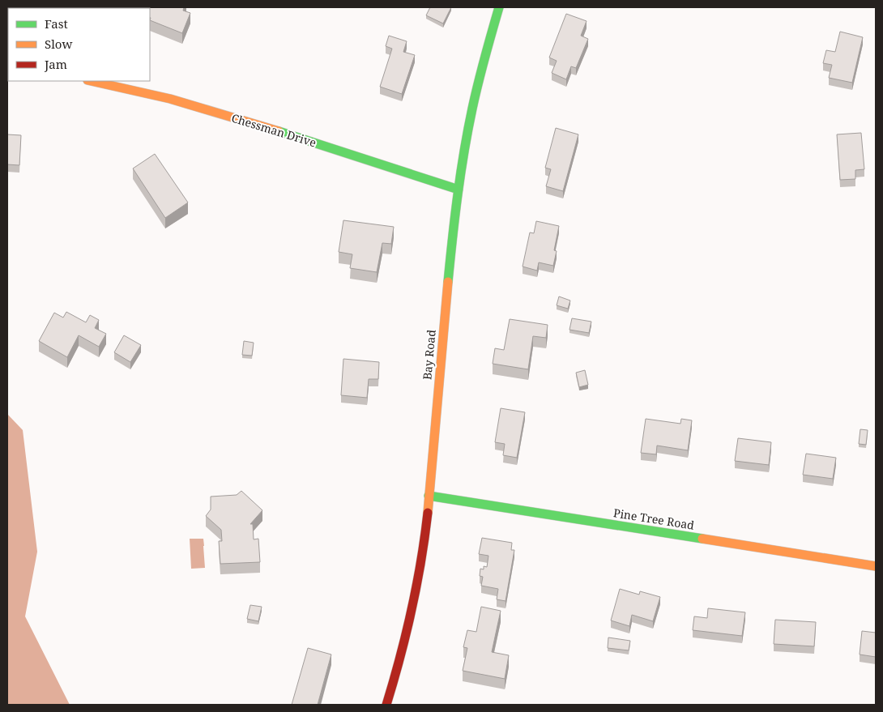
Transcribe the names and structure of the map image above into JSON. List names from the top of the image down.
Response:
{
  "streets": {
    "street": ["Chessman Drive", "Bay Road", "Pine Tree Road"]
  },
  "crossings": [
    ["Chessman Drive", "Bay Road"],
    ["Bay Road", "Pine Tree Road"]
  ],
  "legend": ["Fast", "Slow", "Jam"]
}
